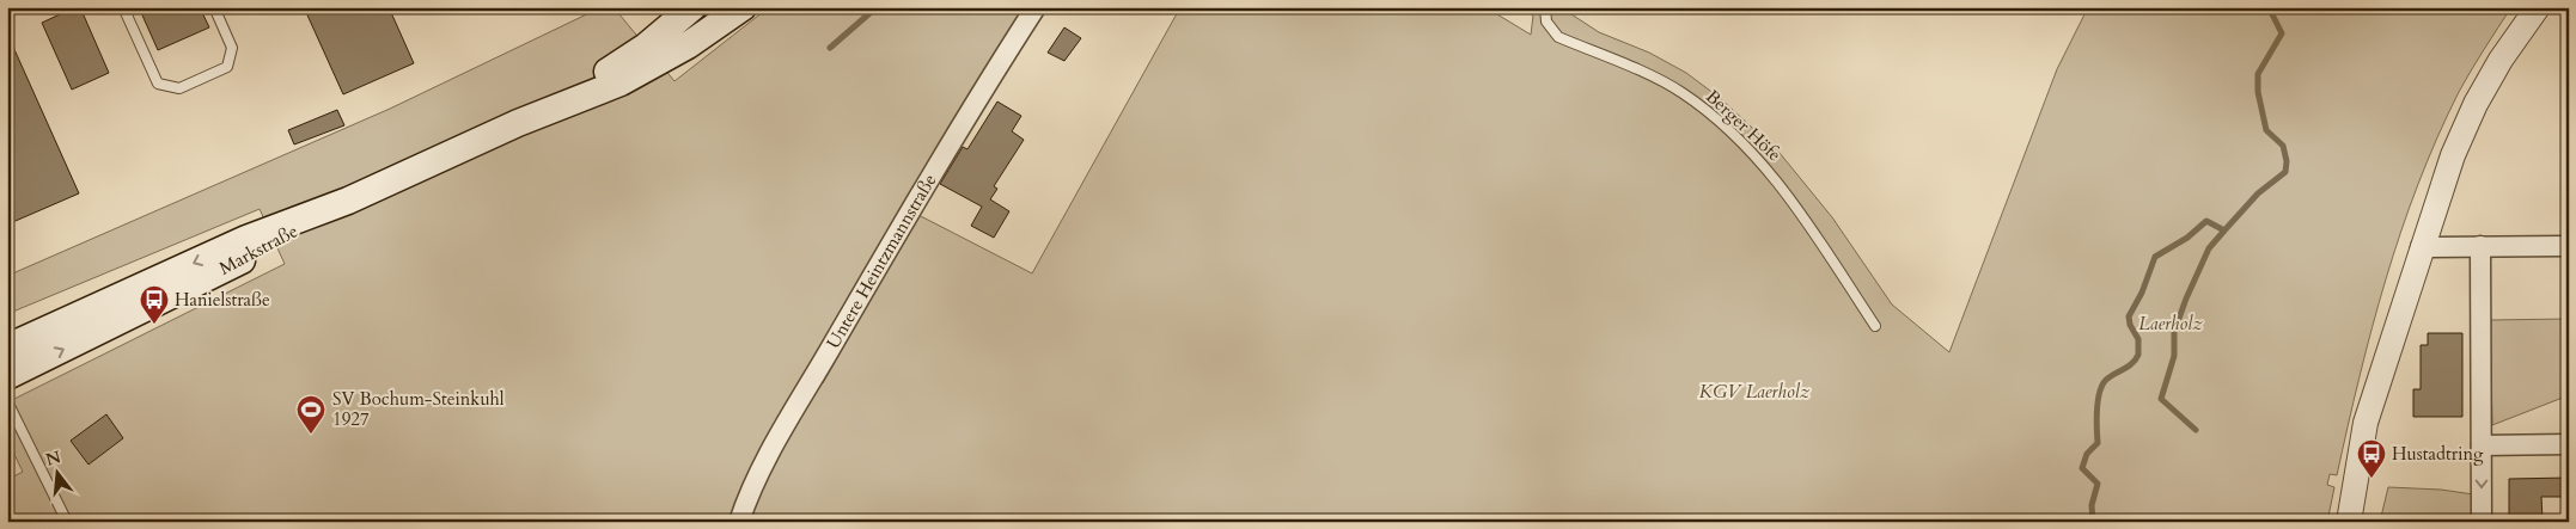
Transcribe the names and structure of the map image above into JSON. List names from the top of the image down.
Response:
{
  "streets": {
    "main road": ["Markstraße"],
    "street": ["Untere Heintzmannstraße"],
    "lane": ["Berger Höfe"]
  },
  "parks": ["Laerholz", "KGV Laerholz"],
  "places": {
    "bus stop": ["Hanielstraße", "Hustadtring"],
    "sports": ["SV Bochum-Steinkuhl 1927"]
  },
  "north": "top"
}
